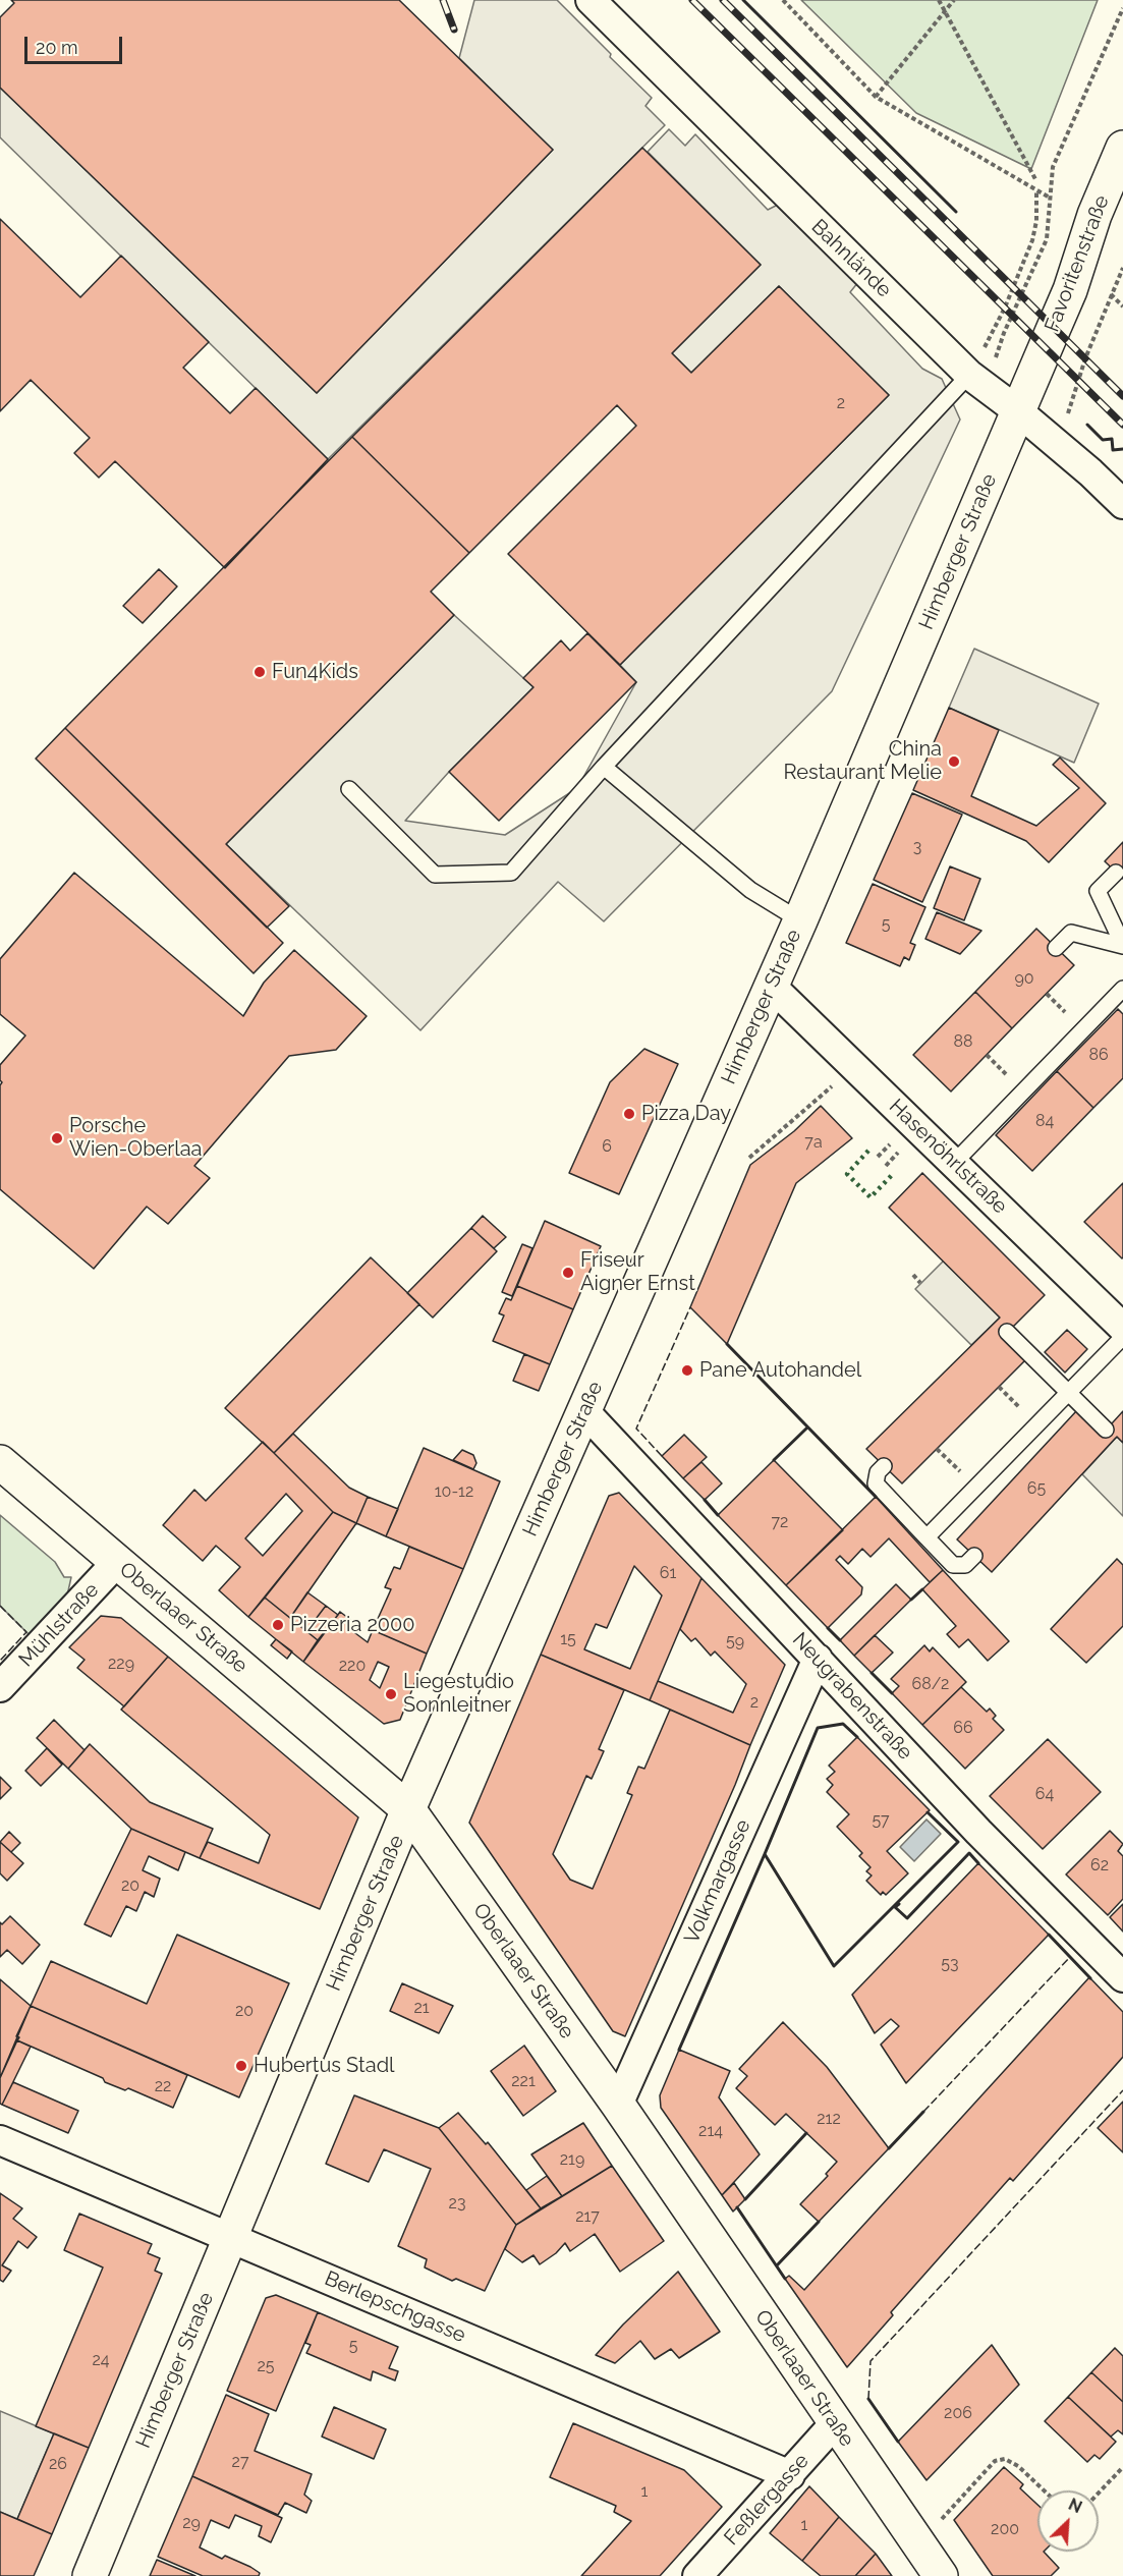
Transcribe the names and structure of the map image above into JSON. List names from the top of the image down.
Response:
{
  "streets": {
    "main road": ["Favoritenstraße", "Himberger Straße", "Oberlaaer Straße"],
    "street": [
      "Bahnlände",
      "Hasenöhrlstraße",
      "Mühlstraße",
      "Neugrabenstraße",
      "Volkmargasse",
      "Berlepschgasse",
      "Feßlergasse"
    ]
  },
  "crossings": [
    ["Bahnlände", "Himberger Straße"],
    ["Favoritenstraße", "Himberger Straße"],
    ["Himberger Straße", "Hasenöhrlstraße"],
    ["Himberger Straße", "Oberlaaer Straße"],
    ["Himberger Straße", "Neugrabenstraße"],
    ["Himberger Straße", "Berlepschgasse"],
    ["Oberlaaer Straße", "Mühlstraße"],
    ["Oberlaaer Straße", "Volkmargasse"],
    ["Oberlaaer Straße", "Feßlergasse"],
    ["Neugrabenstraße", "Volkmargasse"],
    ["Berlepschgasse", "Feßlergasse"]
  ],
  "places": [
    "Fun4Kids",
    "China Restaurant Melie",
    "Pizza Day",
    "Porsche Wien-Oberlaa",
    "Friseur Aigner Ernst",
    "Pane Autohandel",
    "Pizzeria 2000",
    "Liegestudio Sonnleitner",
    "Hubertus Stadl"
  ],
  "house_numbers": [
    "2",
    "3",
    "5",
    "90",
    "88",
    "86",
    "84",
    "7a",
    "6",
    "65",
    "10-12",
    "72",
    "61",
    "15",
    "59",
    "229",
    "220",
    "68/2",
    "2",
    "66",
    "64",
    "57",
    "62",
    "20",
    "53",
    "21",
    "20",
    "221",
    "22",
    "212",
    "214",
    "219",
    "23",
    "217",
    "5",
    "24",
    "25",
    "206",
    "27",
    "26",
    "1",
    "29",
    "1",
    "200"
  ],
  "scale_bar": "20 m",
  "north": "top right"
}
